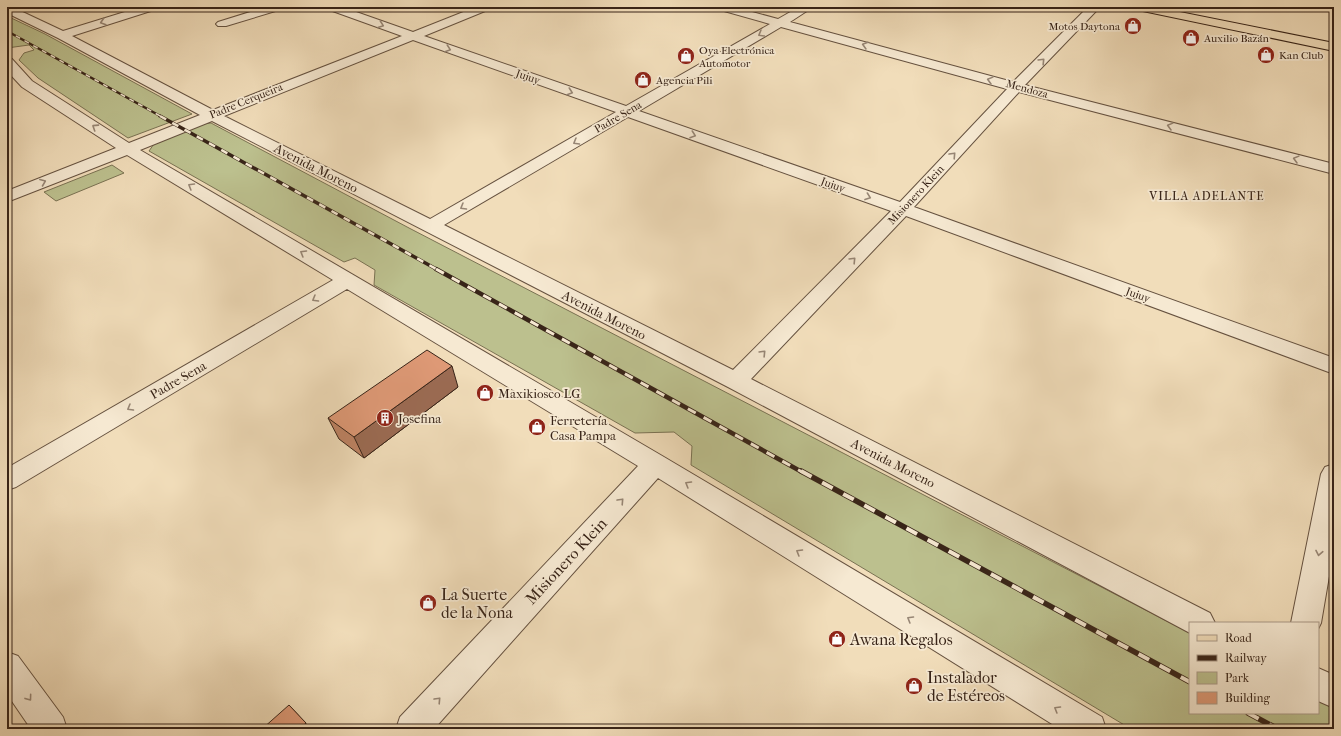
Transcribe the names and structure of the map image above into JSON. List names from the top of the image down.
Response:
{
  "streets": {
    "street": [
      "Jujuy",
      "Mendoza",
      "Padre Cerqueira",
      "Padre Sena",
      "Avenida Moreno",
      "Misionero Klein"
    ]
  },
  "crossings": [
    ["Jujuy", "Padre Cerqueira"],
    ["Jujuy", "Padre Sena"],
    ["Jujuy", "Misionero Klein"],
    ["Mendoza", "Padre Sena"],
    ["Mendoza", "Misionero Klein"],
    ["Padre Cerqueira", "Avenida Moreno"],
    ["Padre Sena", "Avenida Moreno"],
    ["Avenida Moreno", "Misionero Klein"]
  ],
  "one_way": [
    "Jujuy",
    "Mendoza",
    "Padre Sena",
    "Misionero Klein"
  ],
  "districts": ["VILLA ADELANTE"],
  "places": {
    "shop": [
      "Motos Daytona",
      "Auxilio Bazán",
      "Kan Club",
      "Oya Electrónica Automotor",
      "Agencia Pili",
      "Maxikiosco LG",
      "Ferretería Casa Pampa",
      "La Suerte de la Nona",
      "Awana Regalos",
      "Instalador de Estéreos"
    ],
    "building": ["Josefina"]
  },
  "legend": [
    "Road",
    "Railway",
    "Park",
    "Building"
  ]
}
